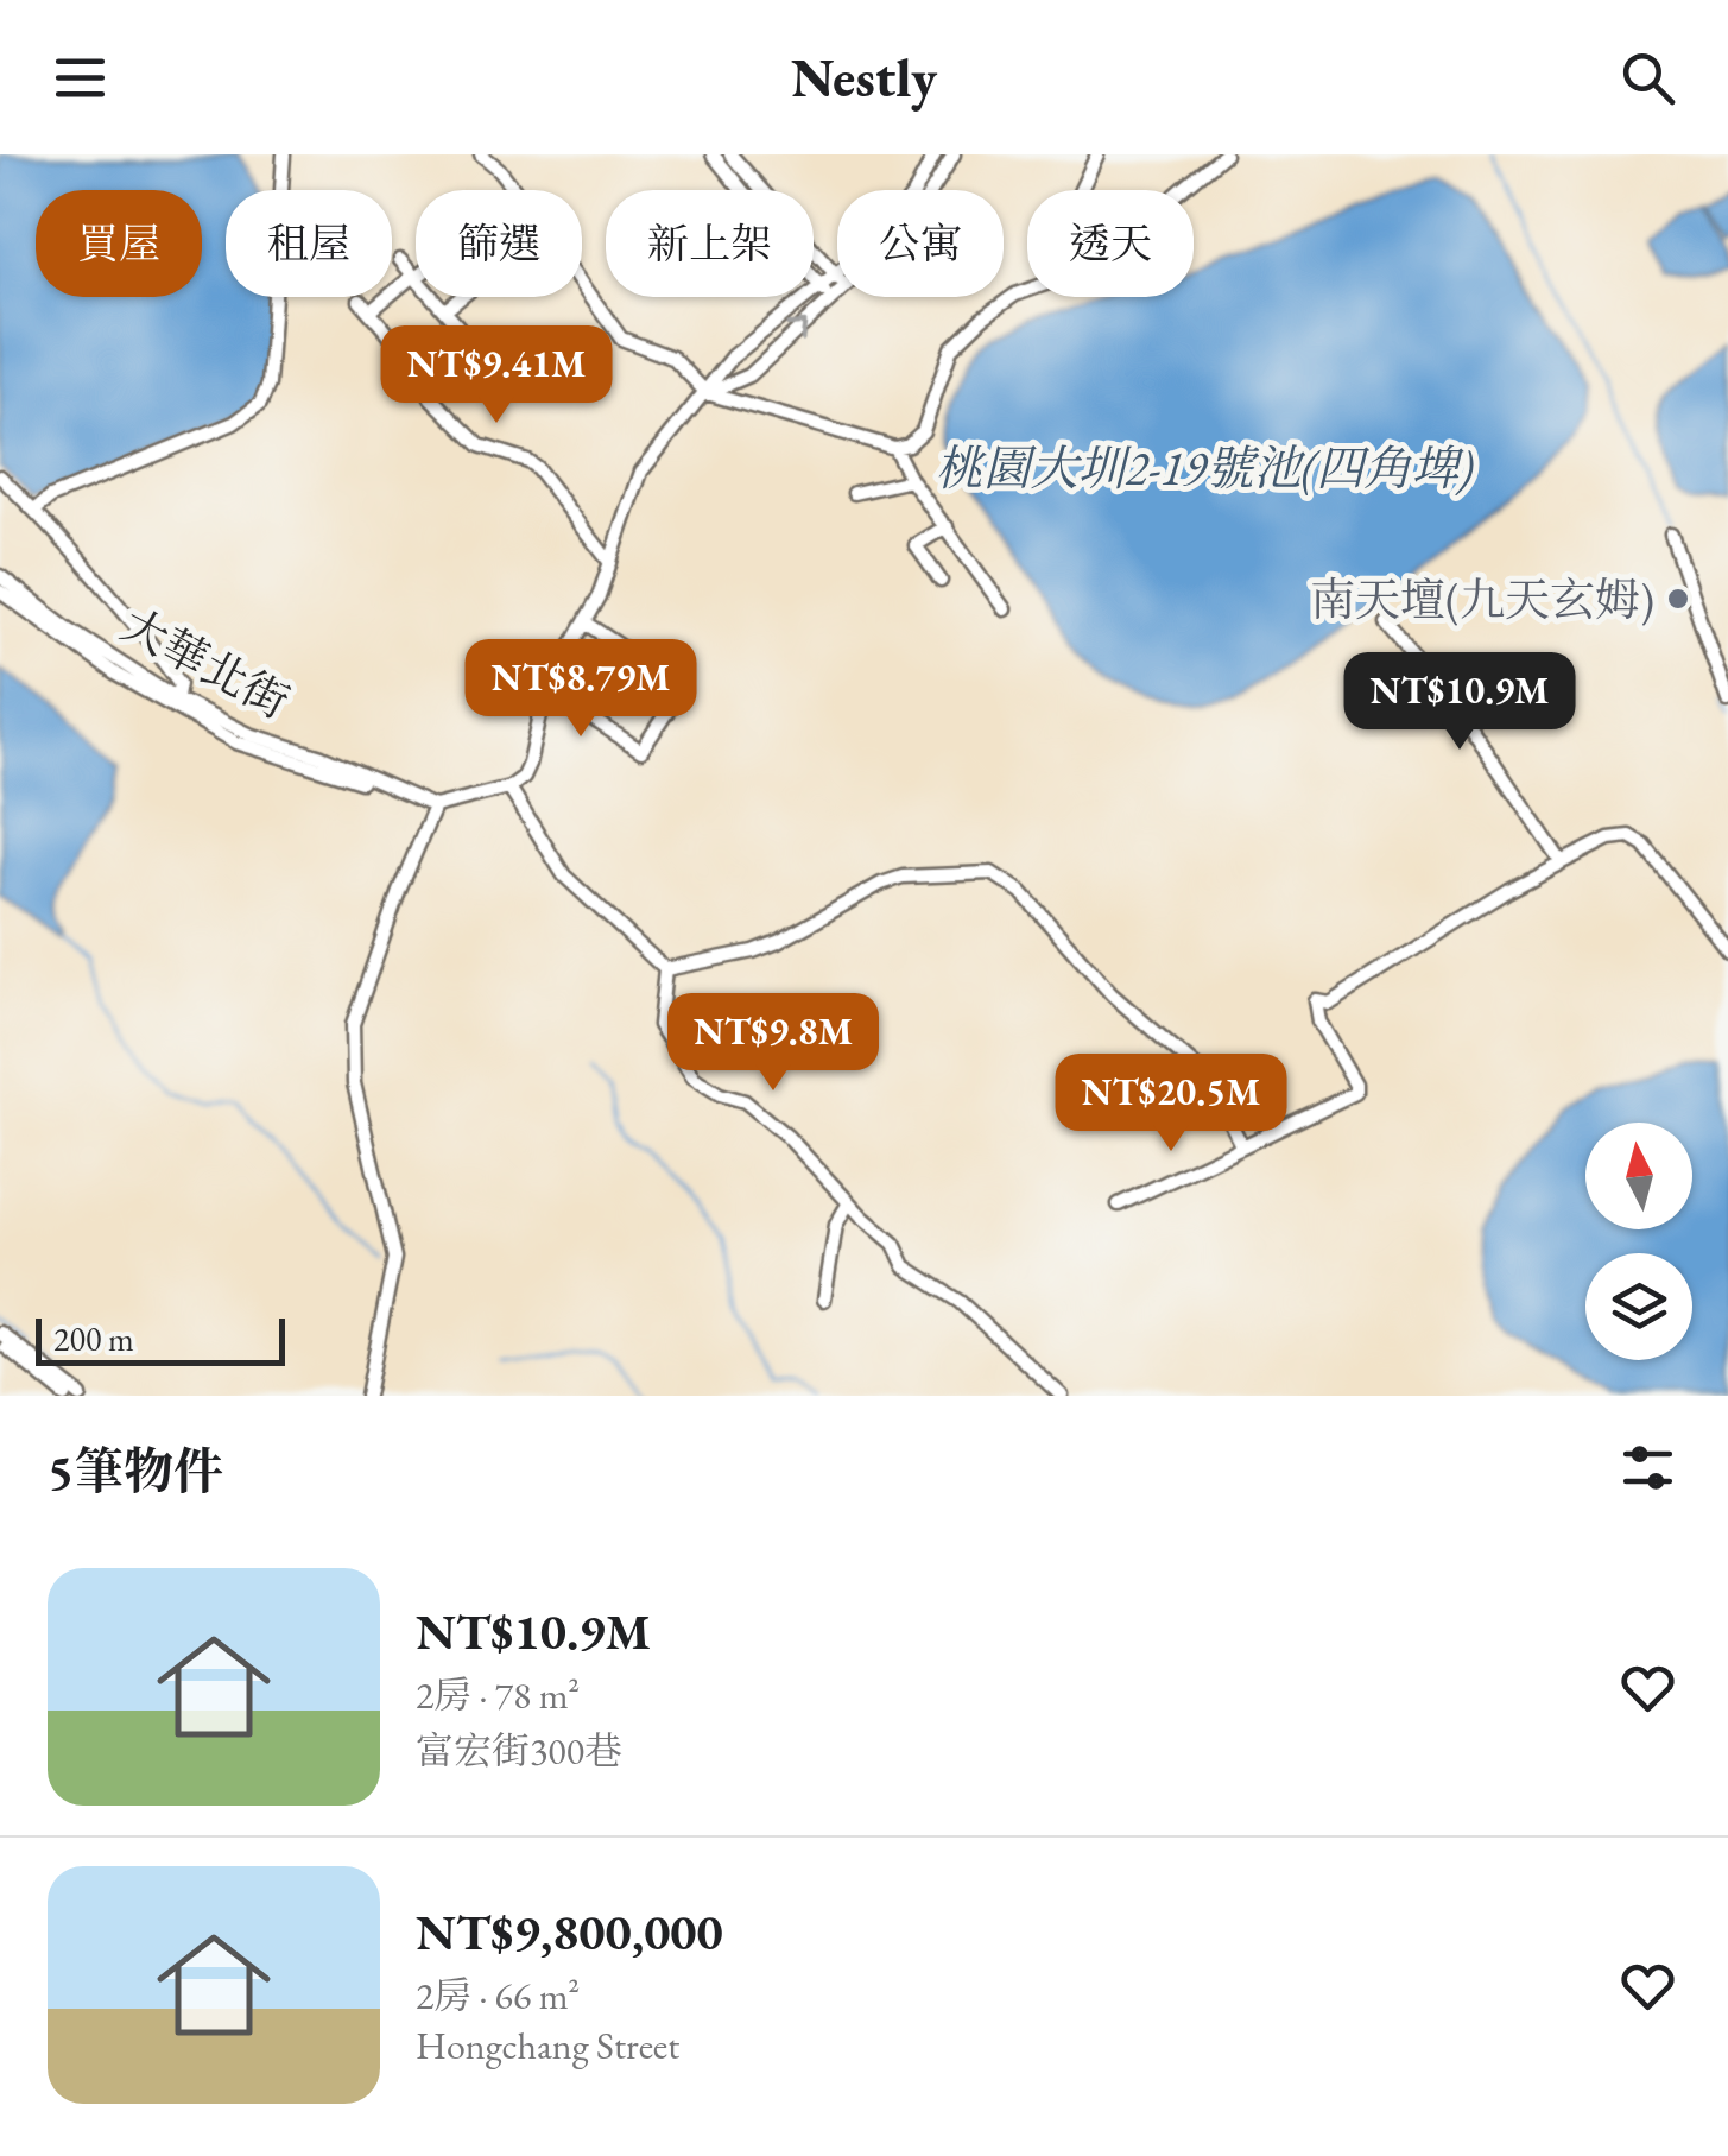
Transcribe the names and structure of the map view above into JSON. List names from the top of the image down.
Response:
{
  "streets": {
    "street": ["大華北街"]
  },
  "water": ["桃園大圳2-19號池(四角埤)"],
  "places": ["南天壇(九天玄姆)"],
  "scale_bar": "200 m",
  "north": "top",
  "page": {
    "header": "Nestly",
    "chip": [
      "買屋",
      "租屋",
      "篩選",
      "新上架",
      "公寓",
      "透天"
    ],
    "price": [
      "NT$9.41M",
      "NT$8.79M",
      "NT$10.9M",
      "NT$9.8M",
      "NT$20.5M"
    ],
    "scale": "200 m",
    "heading": "5筆物件",
    "list": [
      {
        "name": "NT$10.9M",
        "note": "2房 · 78 m² · 富宏街300巷"
      },
      {
        "name": "NT$9,800,000",
        "note": "2房 · 66 m² · Hongchang Street"
      }
    ]
  }
}
